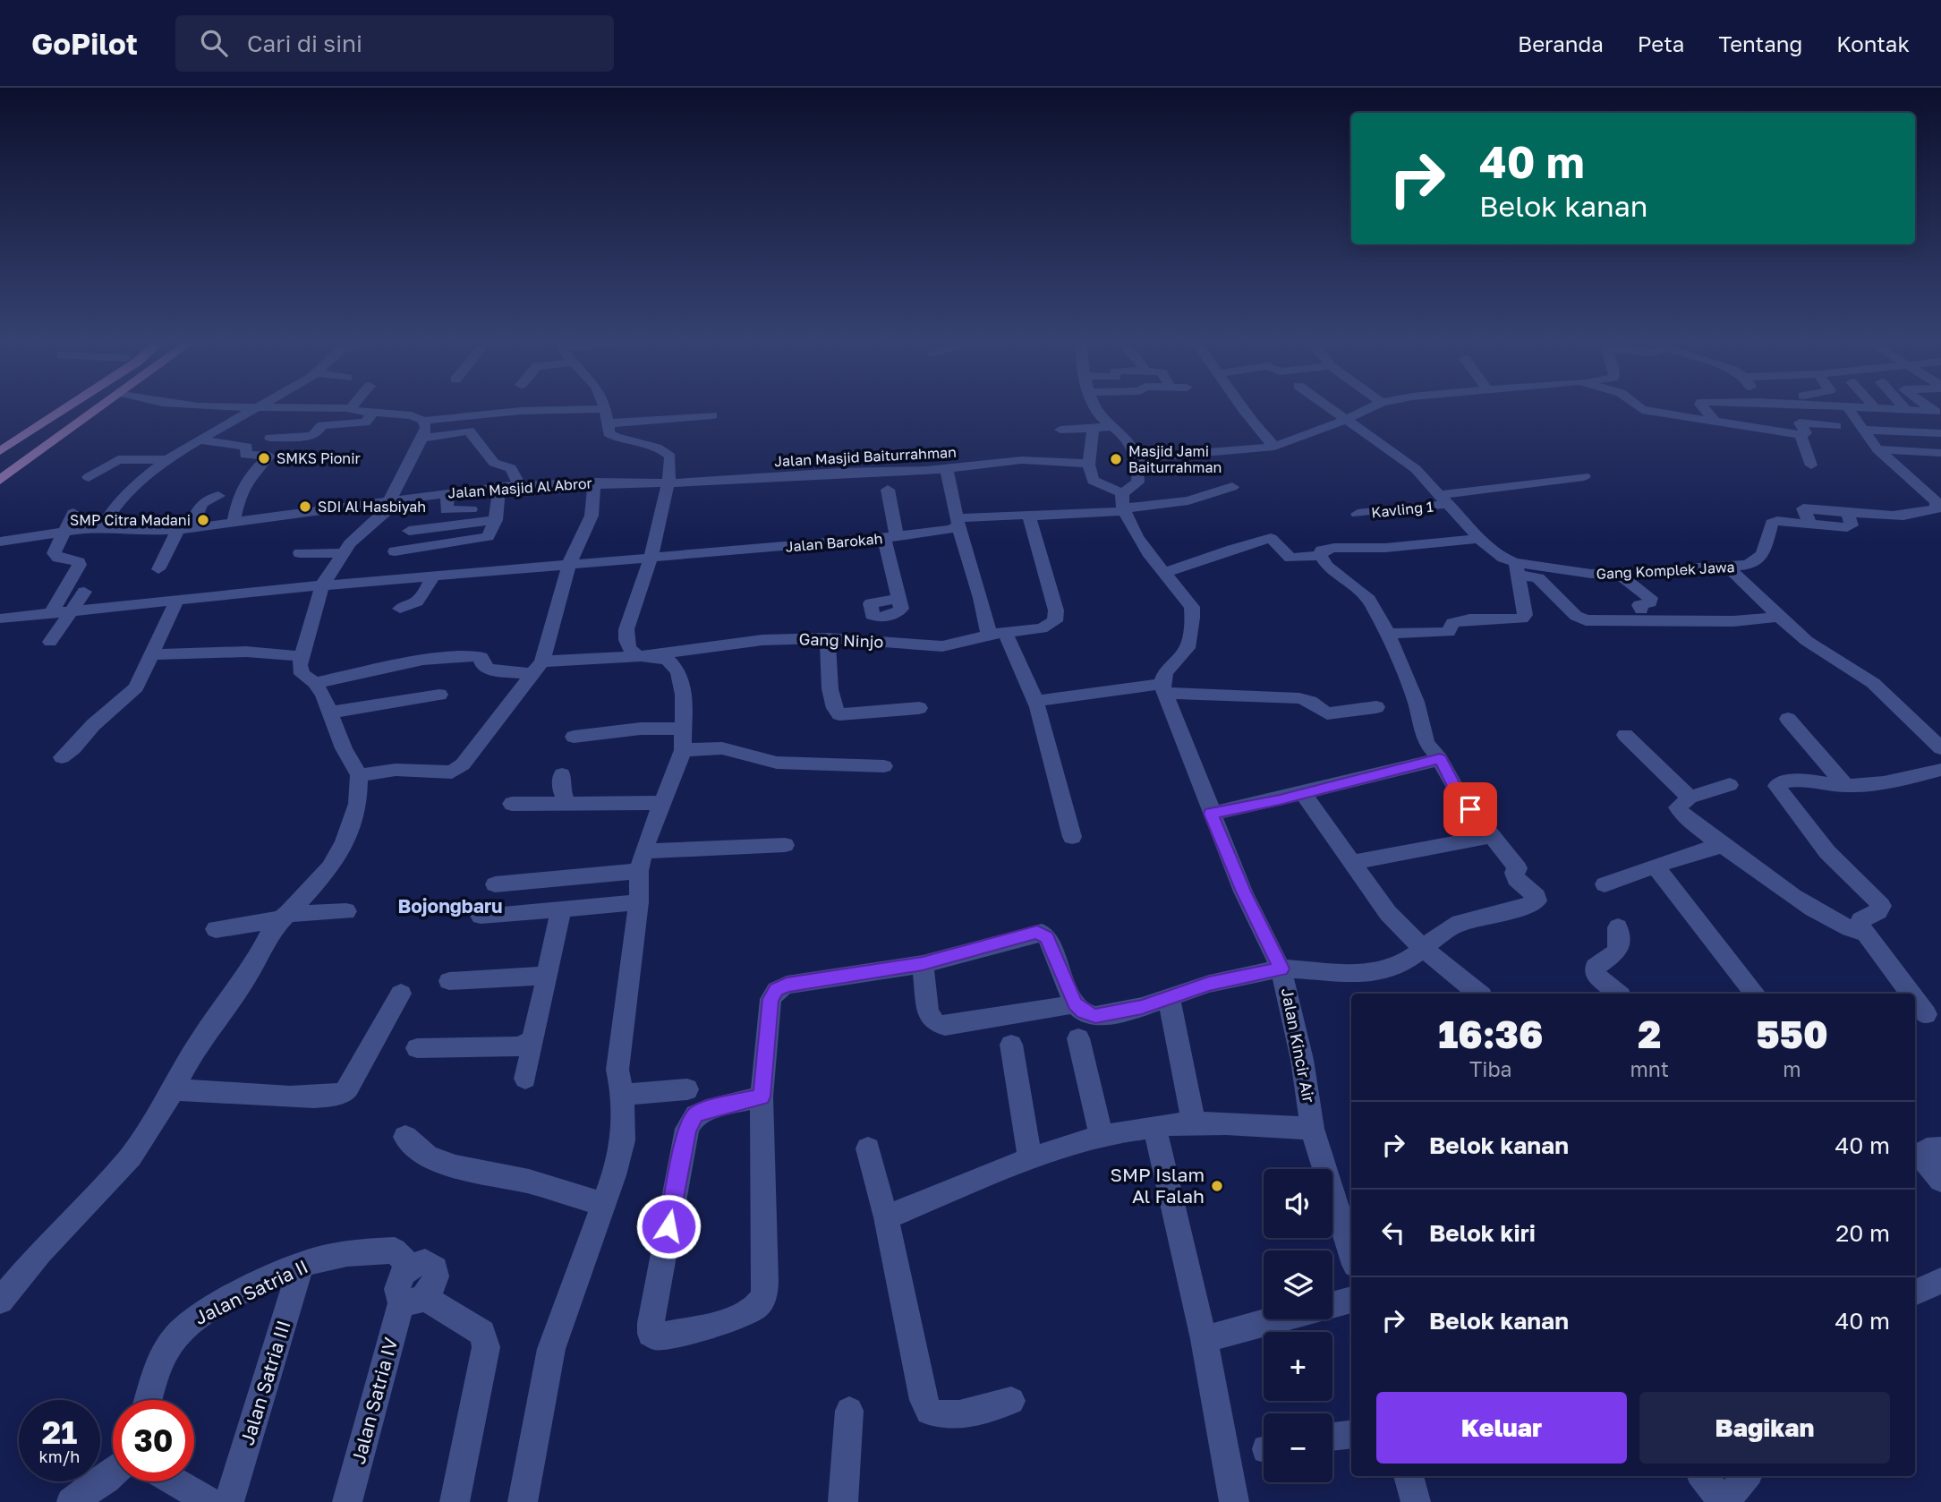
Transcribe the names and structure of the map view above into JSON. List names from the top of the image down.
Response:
{
  "streets": {
    "street": [
      "Jalan Masjid Baiturrahman",
      "Jalan Masjid Al Abror",
      "Kavling 1",
      "Jalan Barokah",
      "Gang Komplek Jawa",
      "Gang Ninjo",
      "Jalan Kincir Air",
      "Jalan Satria II",
      "Jalan Satria III",
      "Jalan Satria IV"
    ]
  },
  "crossings": [
    ["Jalan Masjid Baiturrahman", "Jalan Masjid Al Abror"],
    ["Kavling 1", "Gang Komplek Jawa"],
    ["Jalan Barokah", "Gang Ninjo"],
    ["Jalan Satria II", "Jalan Satria III"],
    ["Jalan Satria II", "Jalan Satria IV"]
  ],
  "districts": ["Bojongbaru"],
  "places": [
    "SMKS Pionir",
    "Masjid Jami Baiturrahman",
    "SDI Al Hasbiyah",
    "SMP Citra Madani",
    "SMP Islam Al Falah"
  ],
  "page": {
    "header": "GoPilot",
    "search": "Cari di sini",
    "nav": [
      "Beranda",
      "Peta",
      "Tentang",
      "Kontak"
    ],
    "turn": ["40 m", "Belok kanan"],
    "eta": [
      "16:36",
      "Tiba",
      "2",
      "mnt",
      "550",
      "m"
    ],
    "list": [
      {
        "name": "Belok kanan",
        "value": "40 m"
      },
      {
        "name": "Belok kiri",
        "value": "20 m"
      },
      {
        "name": "Belok kanan",
        "value": "40 m"
      }
    ],
    "map_buttons": ["+", "−"],
    "buttons": ["Keluar", "Bagikan"],
    "speed": "21 km/h",
    "limit": "30"
  }
}
